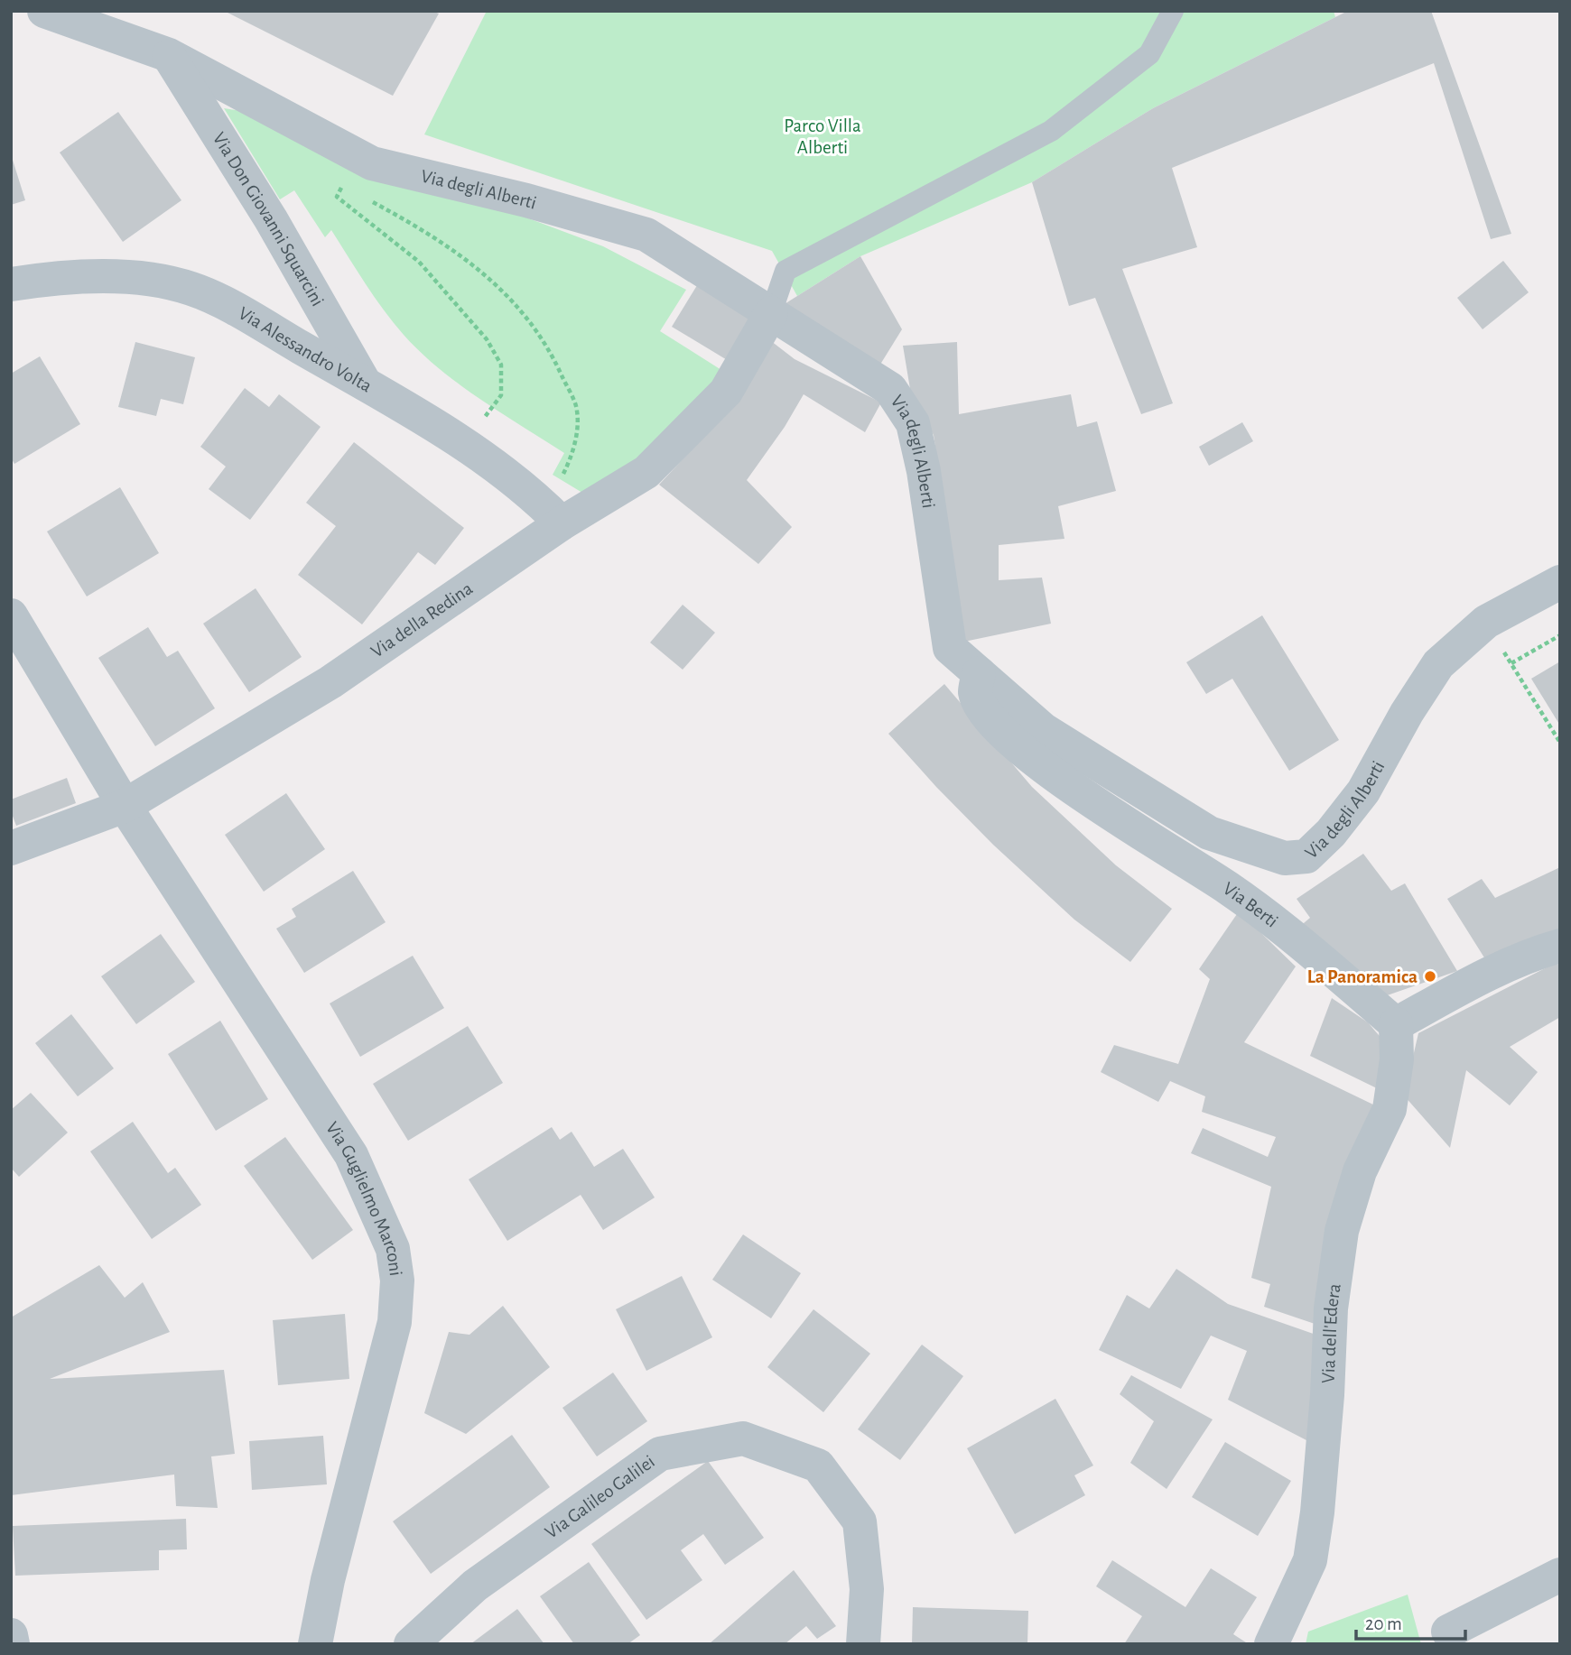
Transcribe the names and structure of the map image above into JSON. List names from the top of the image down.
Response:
{
  "streets": {
    "street": [
      "Via degli Alberti",
      "Via Don Giovanni Squarcini",
      "Via Alessandro Volta",
      "Via della Redina",
      "Via Berti",
      "Via Guglielmo Marconi",
      "Via dell'Edera",
      "Via Galileo Galilei"
    ]
  },
  "crossings": [
    ["Via degli Alberti", "Via Don Giovanni Squarcini"],
    ["Via degli Alberti", "Via della Redina"],
    ["Via degli Alberti", "Via Berti"],
    ["Via Don Giovanni Squarcini", "Via Alessandro Volta"],
    ["Via Alessandro Volta", "Via della Redina"],
    ["Via della Redina", "Via Guglielmo Marconi"],
    ["Via Berti", "Via dell'Edera"]
  ],
  "parks": ["Parco Villa Alberti"],
  "places": ["La Panoramica"],
  "scale_bar": "20 m"
}
